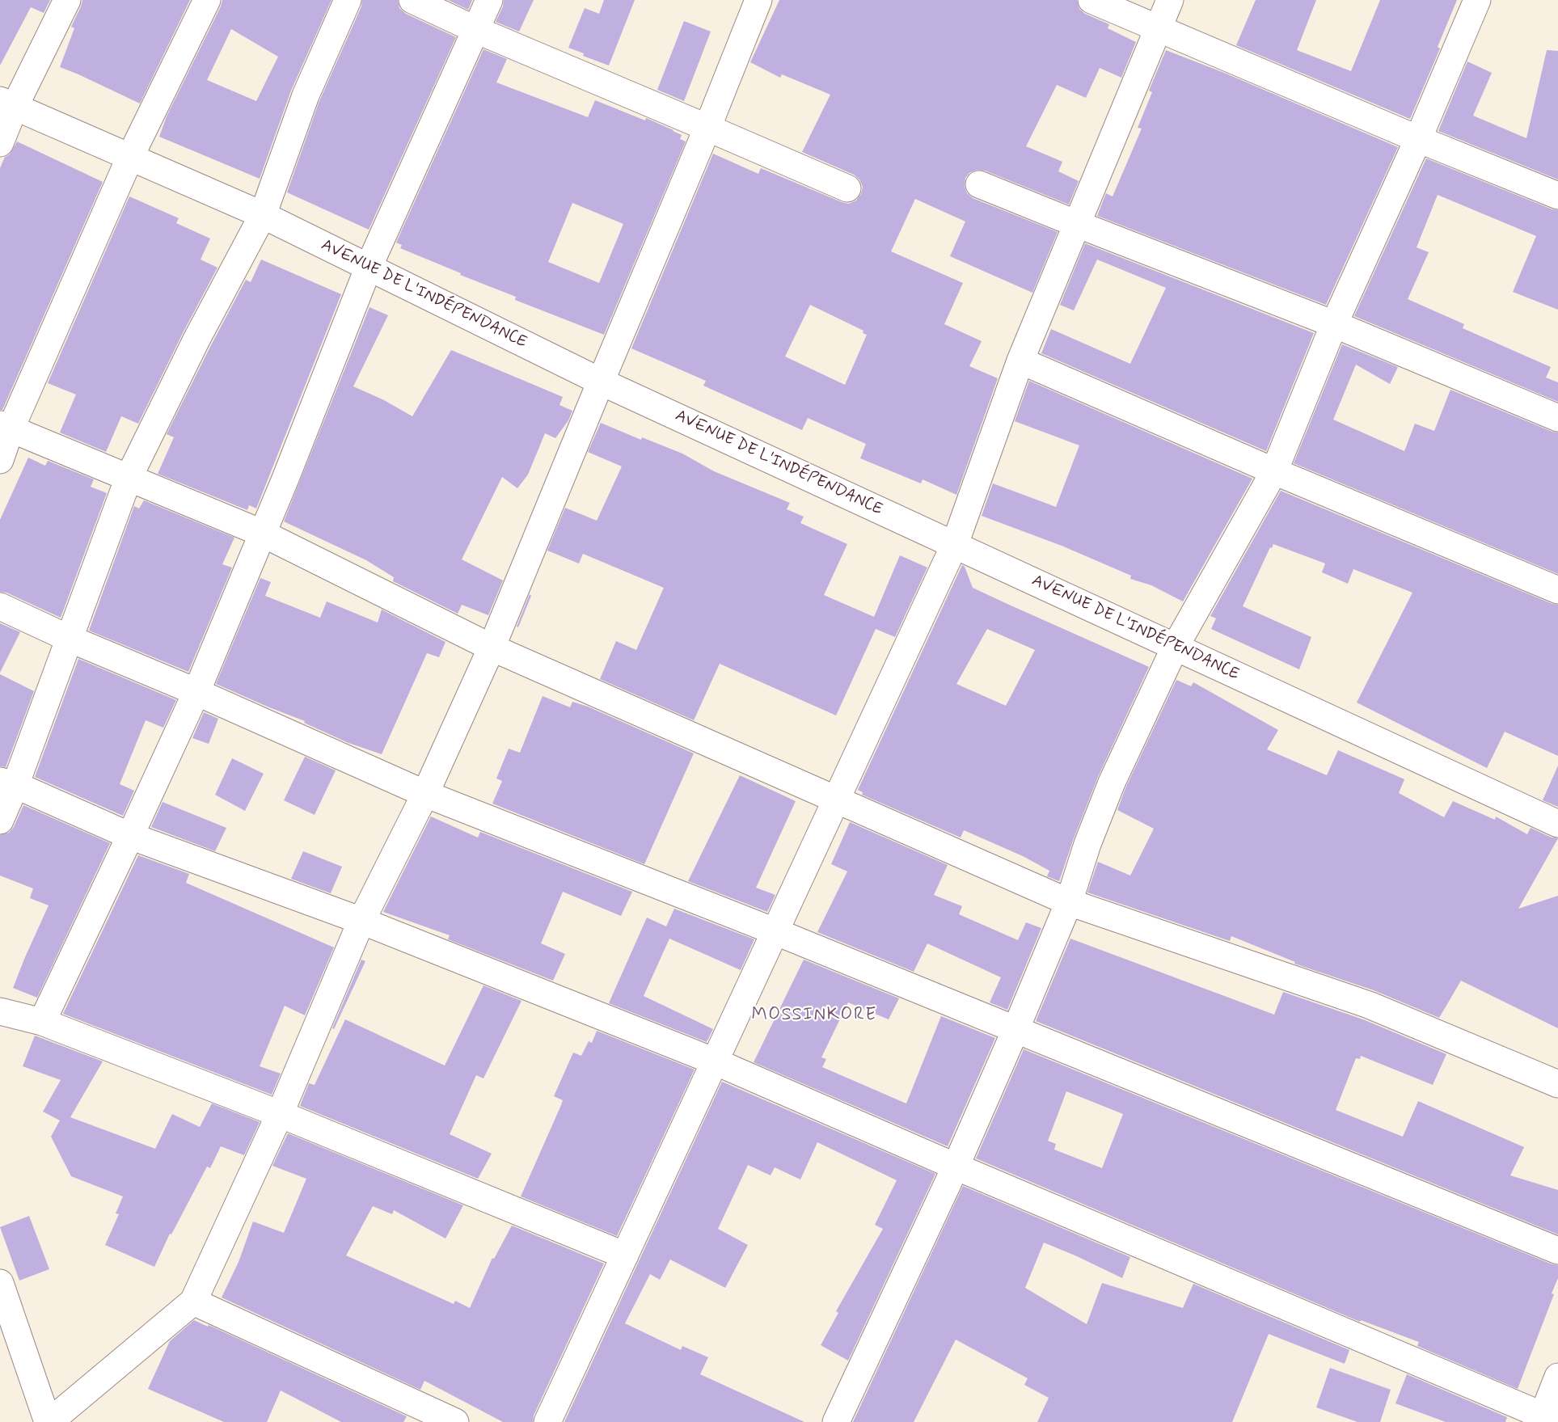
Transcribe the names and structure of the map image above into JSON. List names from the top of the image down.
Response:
{
  "streets": {
    "street": ["AVENUE DE L'INDÉPENDANCE"]
  },
  "districts": ["MOSSINKORE"]
}
